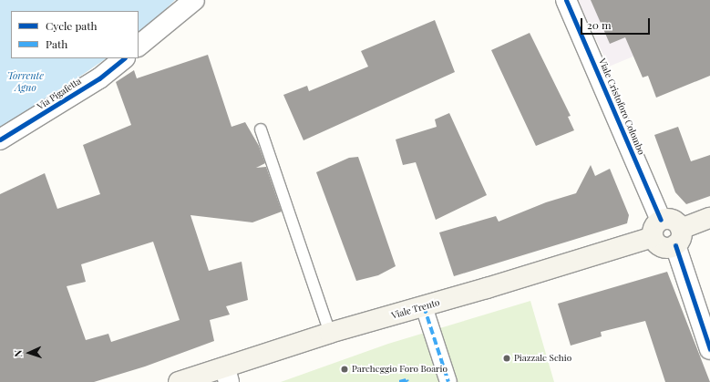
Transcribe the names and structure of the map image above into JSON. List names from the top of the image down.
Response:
{
  "streets": {
    "main road": ["Viale Trento"],
    "street": ["Via Pigafetta", "Viale Cristoforo Colombo"]
  },
  "crossings": [
    ["Viale Cristoforo Colombo", "Viale Trento"]
  ],
  "water": ["Torrente Agno"],
  "places": ["Piazzale Schio", "Parcheggio Foro Boario"],
  "legend": ["Cycle path", "Path"],
  "scale_bar": "20 m",
  "north": "left"
}
